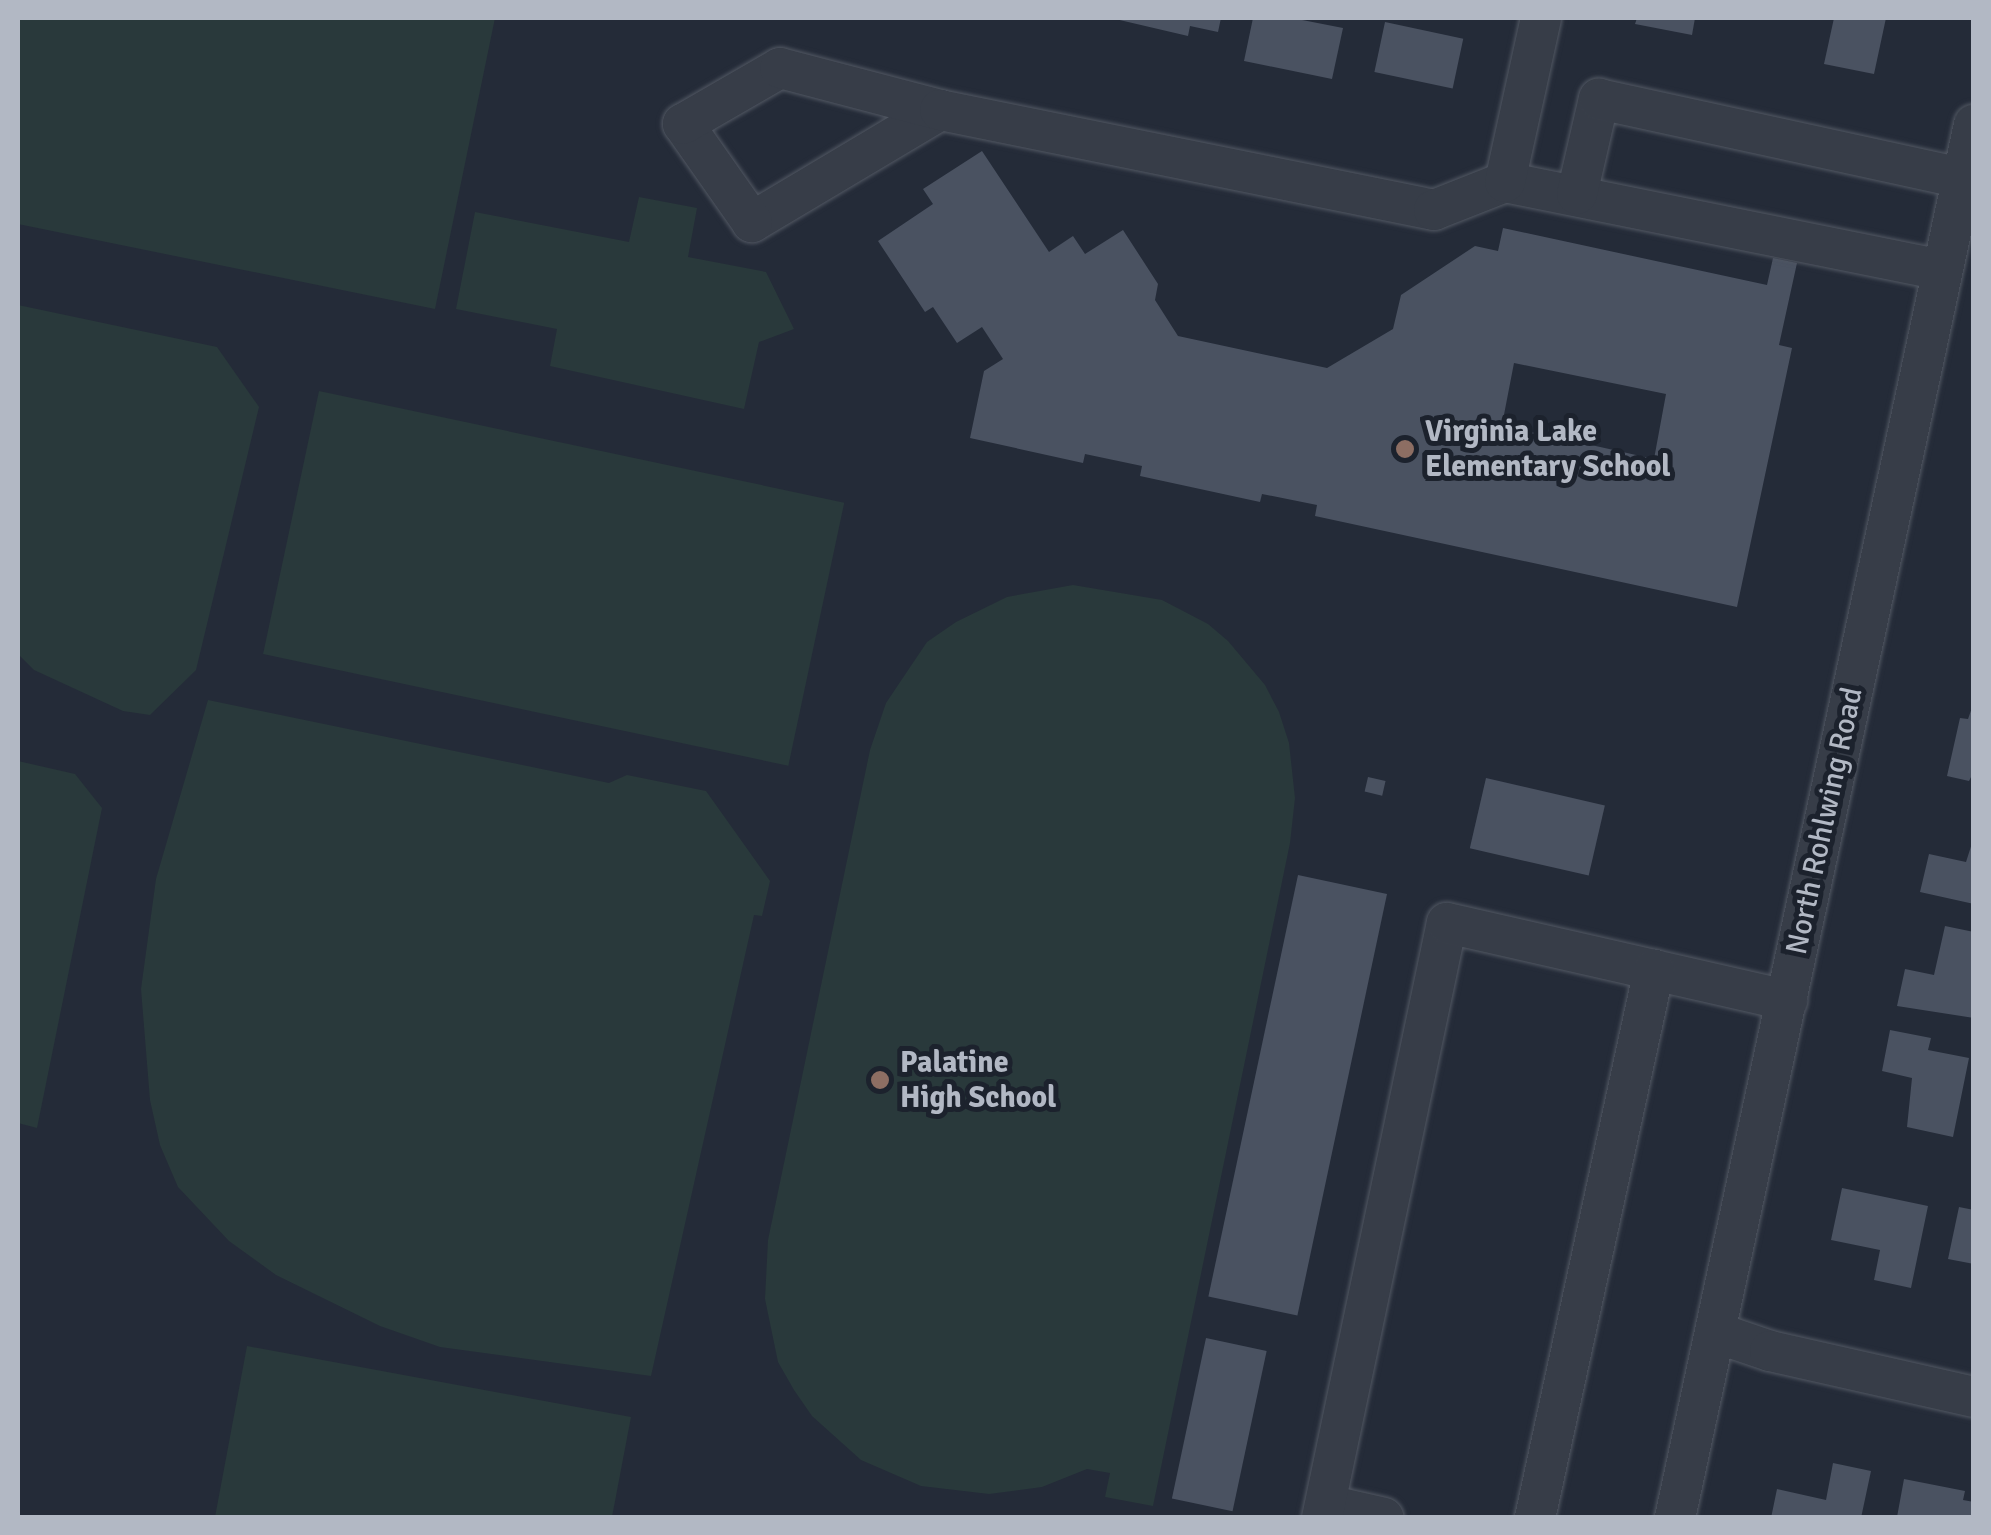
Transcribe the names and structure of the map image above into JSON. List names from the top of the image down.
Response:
{
  "streets": {
    "street": ["North Rohlwing Road"]
  },
  "places": ["Virginia Lake Elementary School", "Palatine High School"]
}
